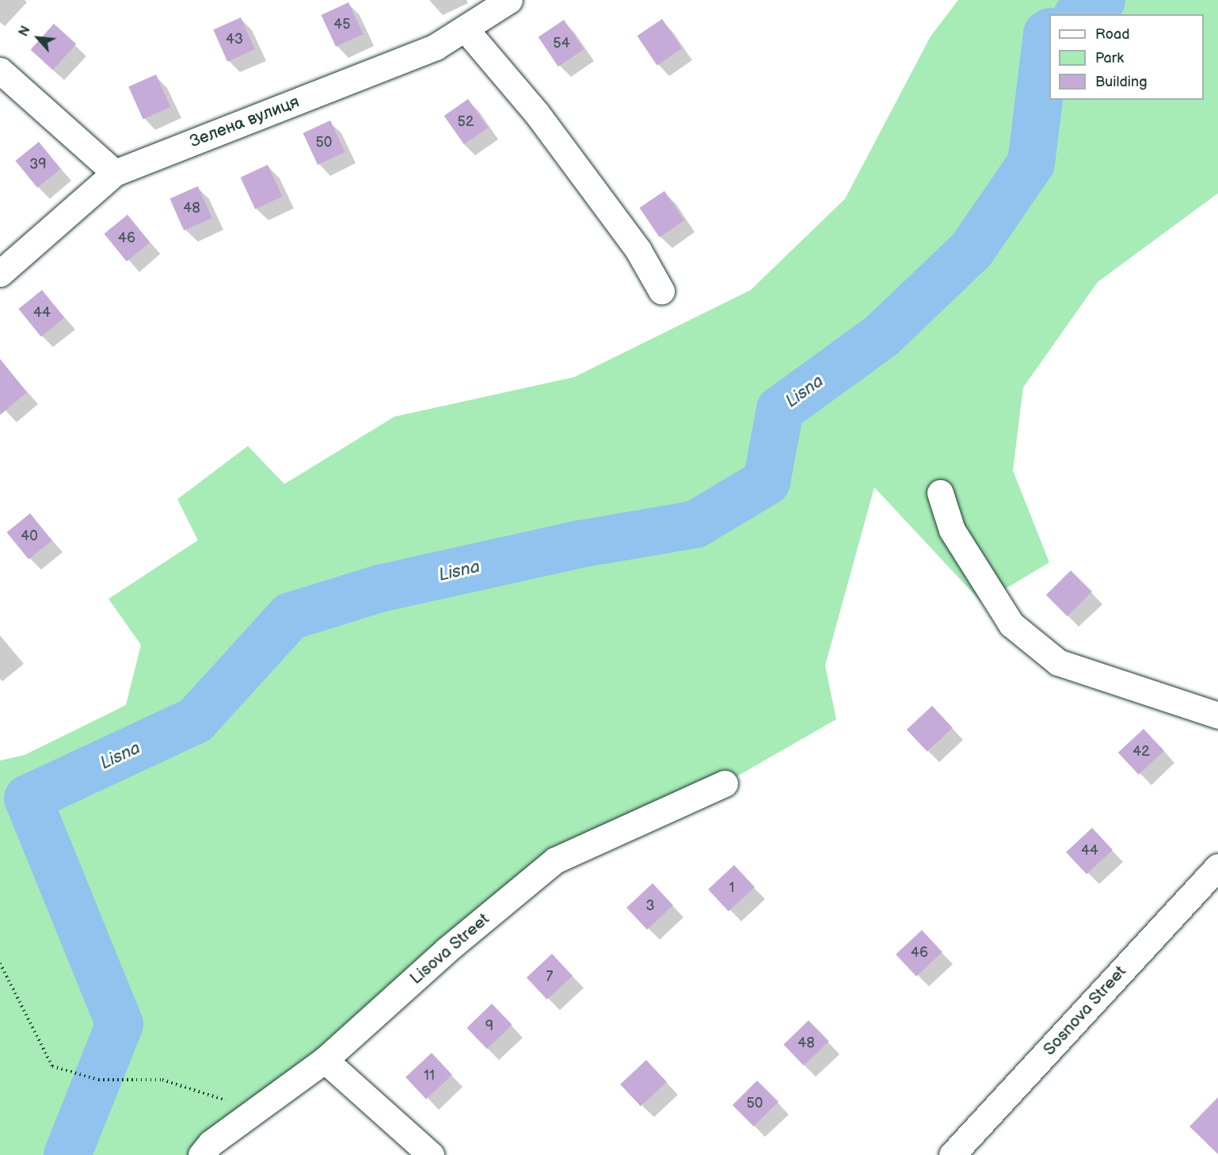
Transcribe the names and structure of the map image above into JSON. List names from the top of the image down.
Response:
{
  "streets": {
    "street": ["Зелена вулиця", "Lisova Street", "Sosnova Street"]
  },
  "water": ["Lisna"],
  "house_numbers": [
    "45",
    "43",
    "54",
    "52",
    "50",
    "39",
    "48",
    "46",
    "44",
    "40",
    "42",
    "44",
    "1",
    "3",
    "46",
    "7",
    "9",
    "48",
    "11",
    "50"
  ],
  "legend": ["Road", "Park", "Building"],
  "north": "top left"
}
